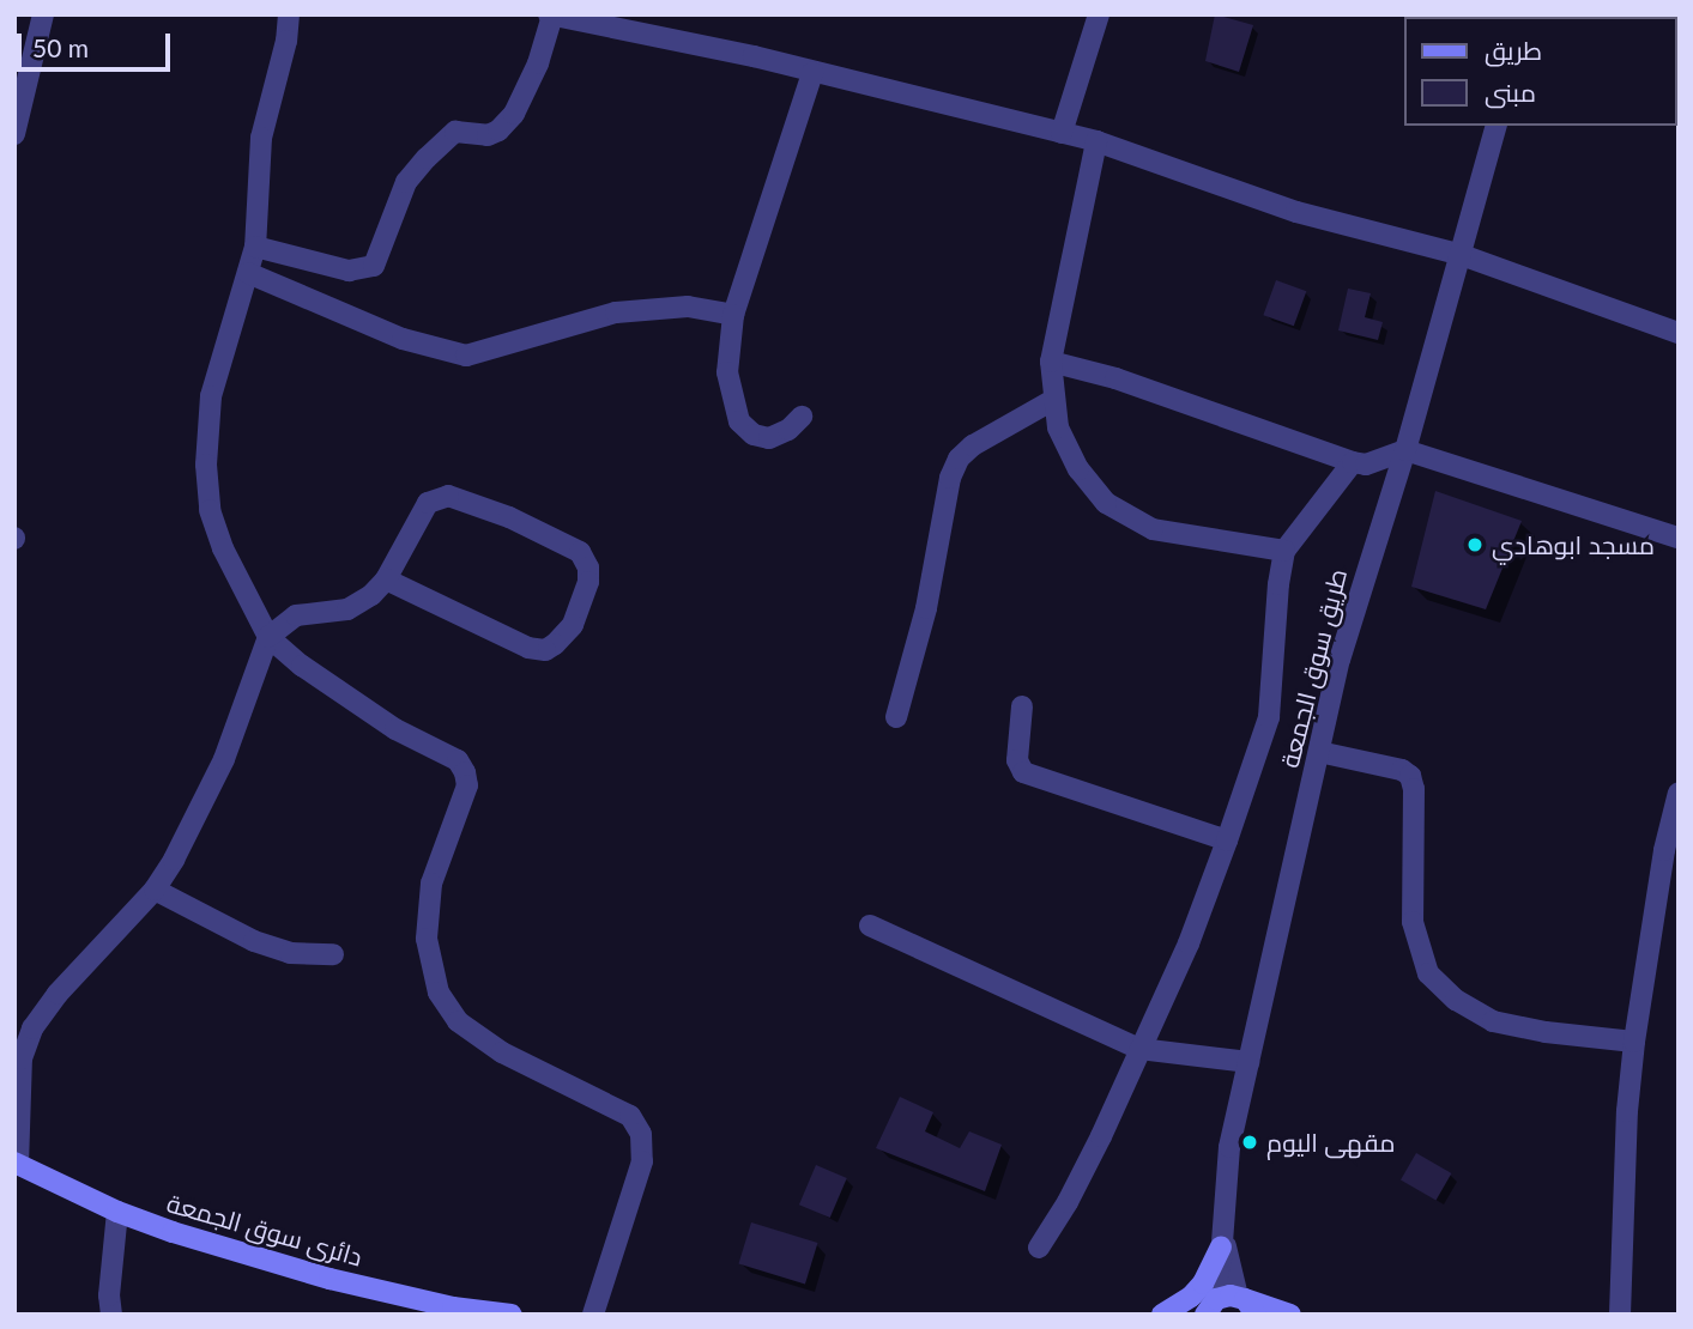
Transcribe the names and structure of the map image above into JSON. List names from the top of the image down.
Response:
{
  "streets": {
    "main road": ["دائرى سوق الجمعة"],
    "street": ["طريق سوق الجمعة"]
  },
  "places": ["مسجد ابوهادي", "مقهى اليوم"],
  "legend": ["طريق", "مبنى"],
  "scale_bar": "50 m"
}
